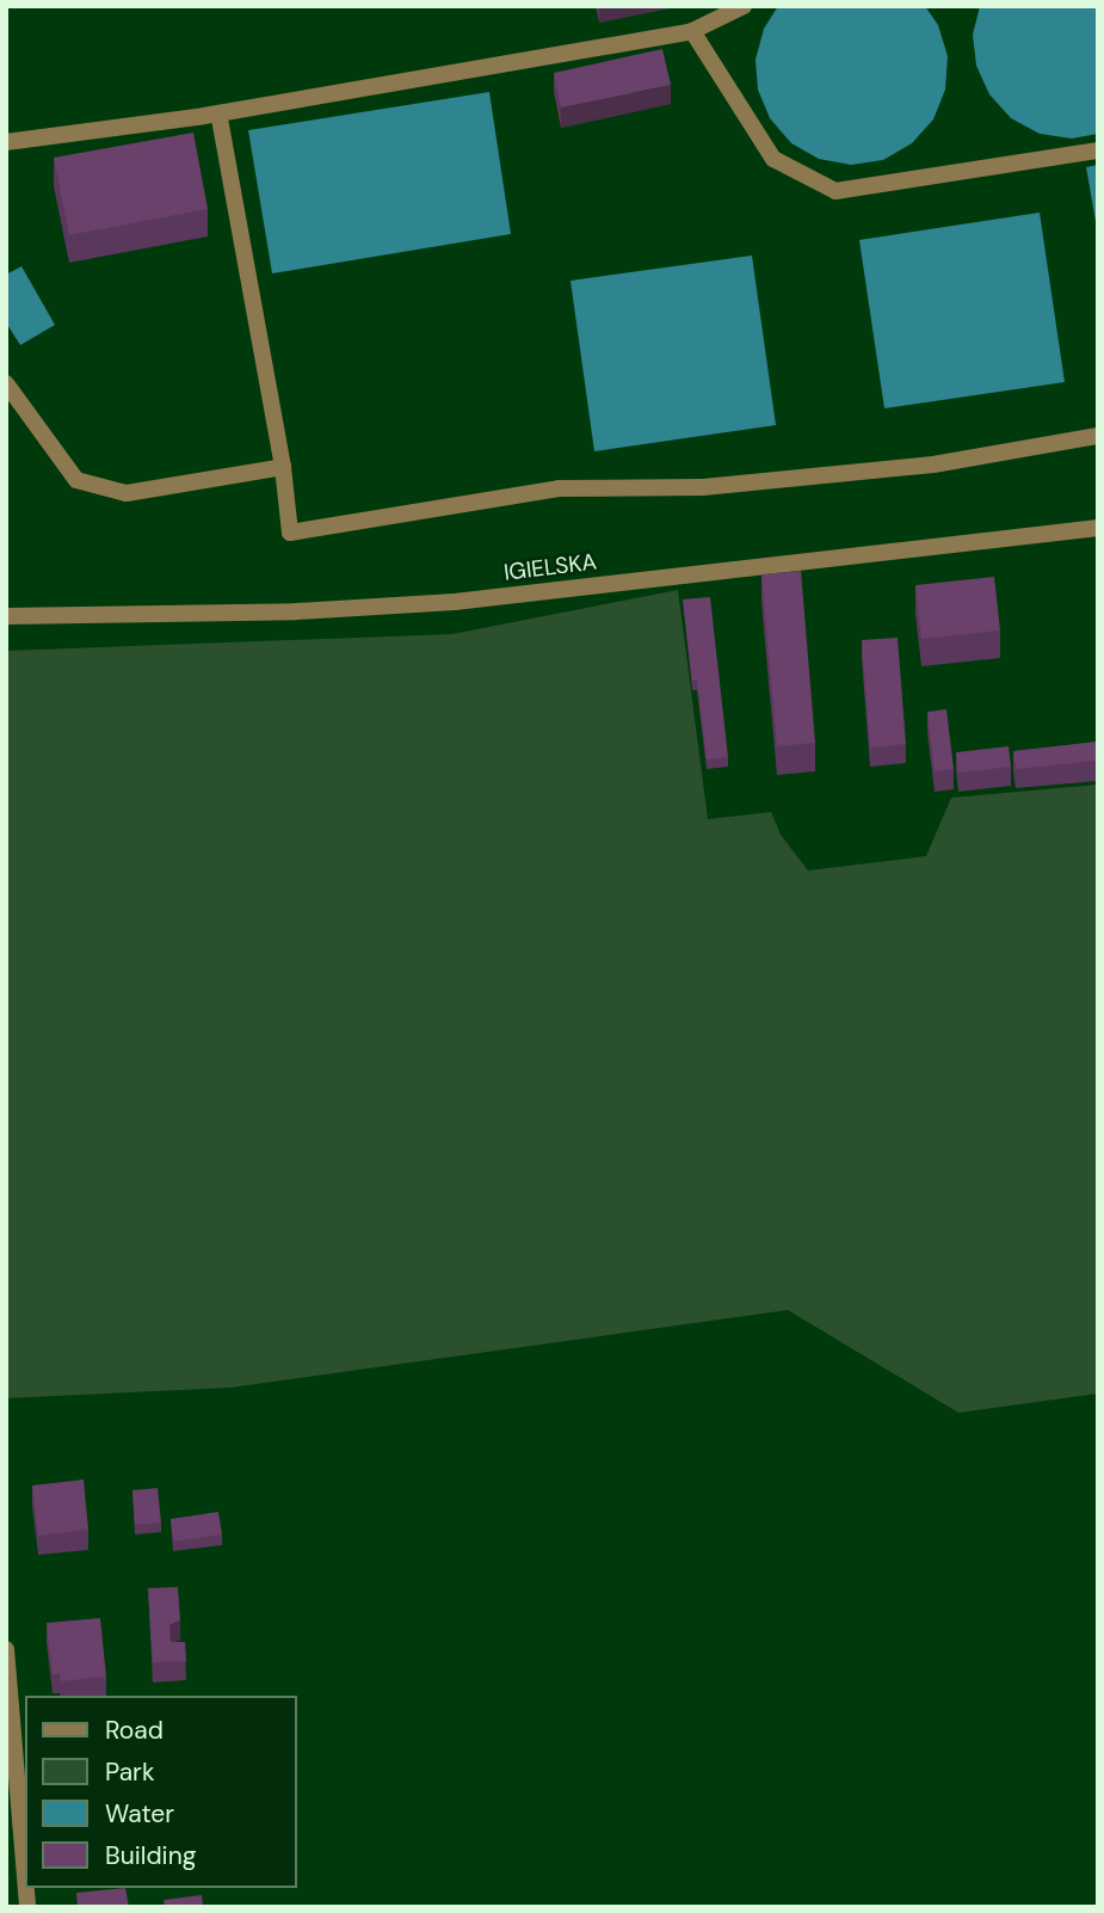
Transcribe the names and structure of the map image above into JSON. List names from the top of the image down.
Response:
{
  "streets": {
    "street": ["IGIELSKA"]
  },
  "legend": [
    "Road",
    "Park",
    "Water",
    "Building"
  ]
}
